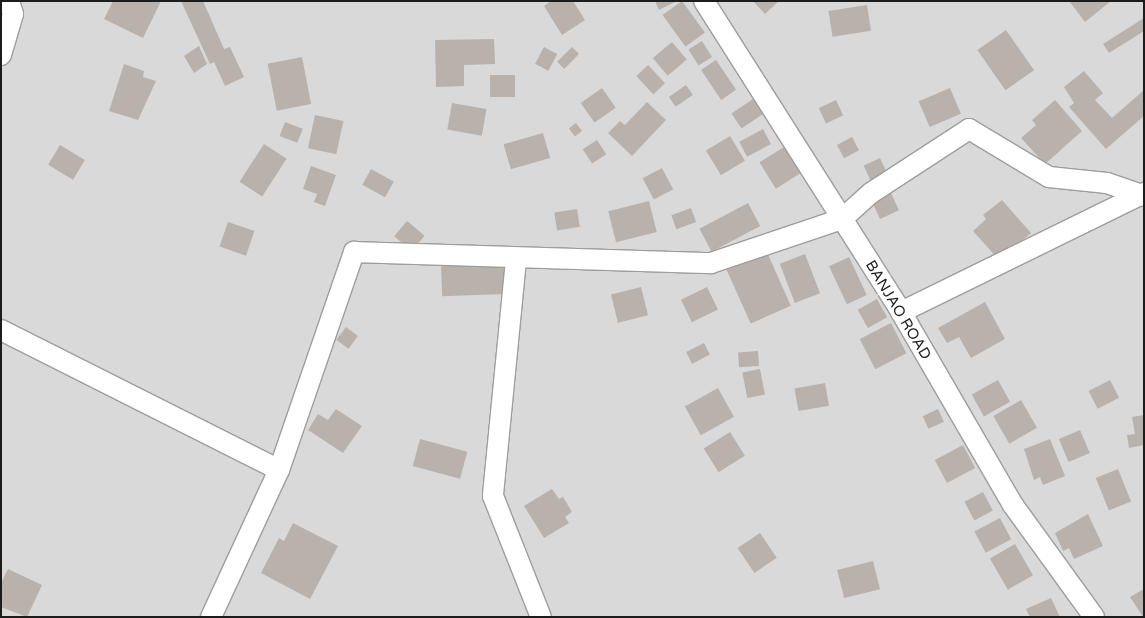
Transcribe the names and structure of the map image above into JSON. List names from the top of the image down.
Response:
{
  "streets": {
    "street": ["BANJAO ROAD"]
  }
}
